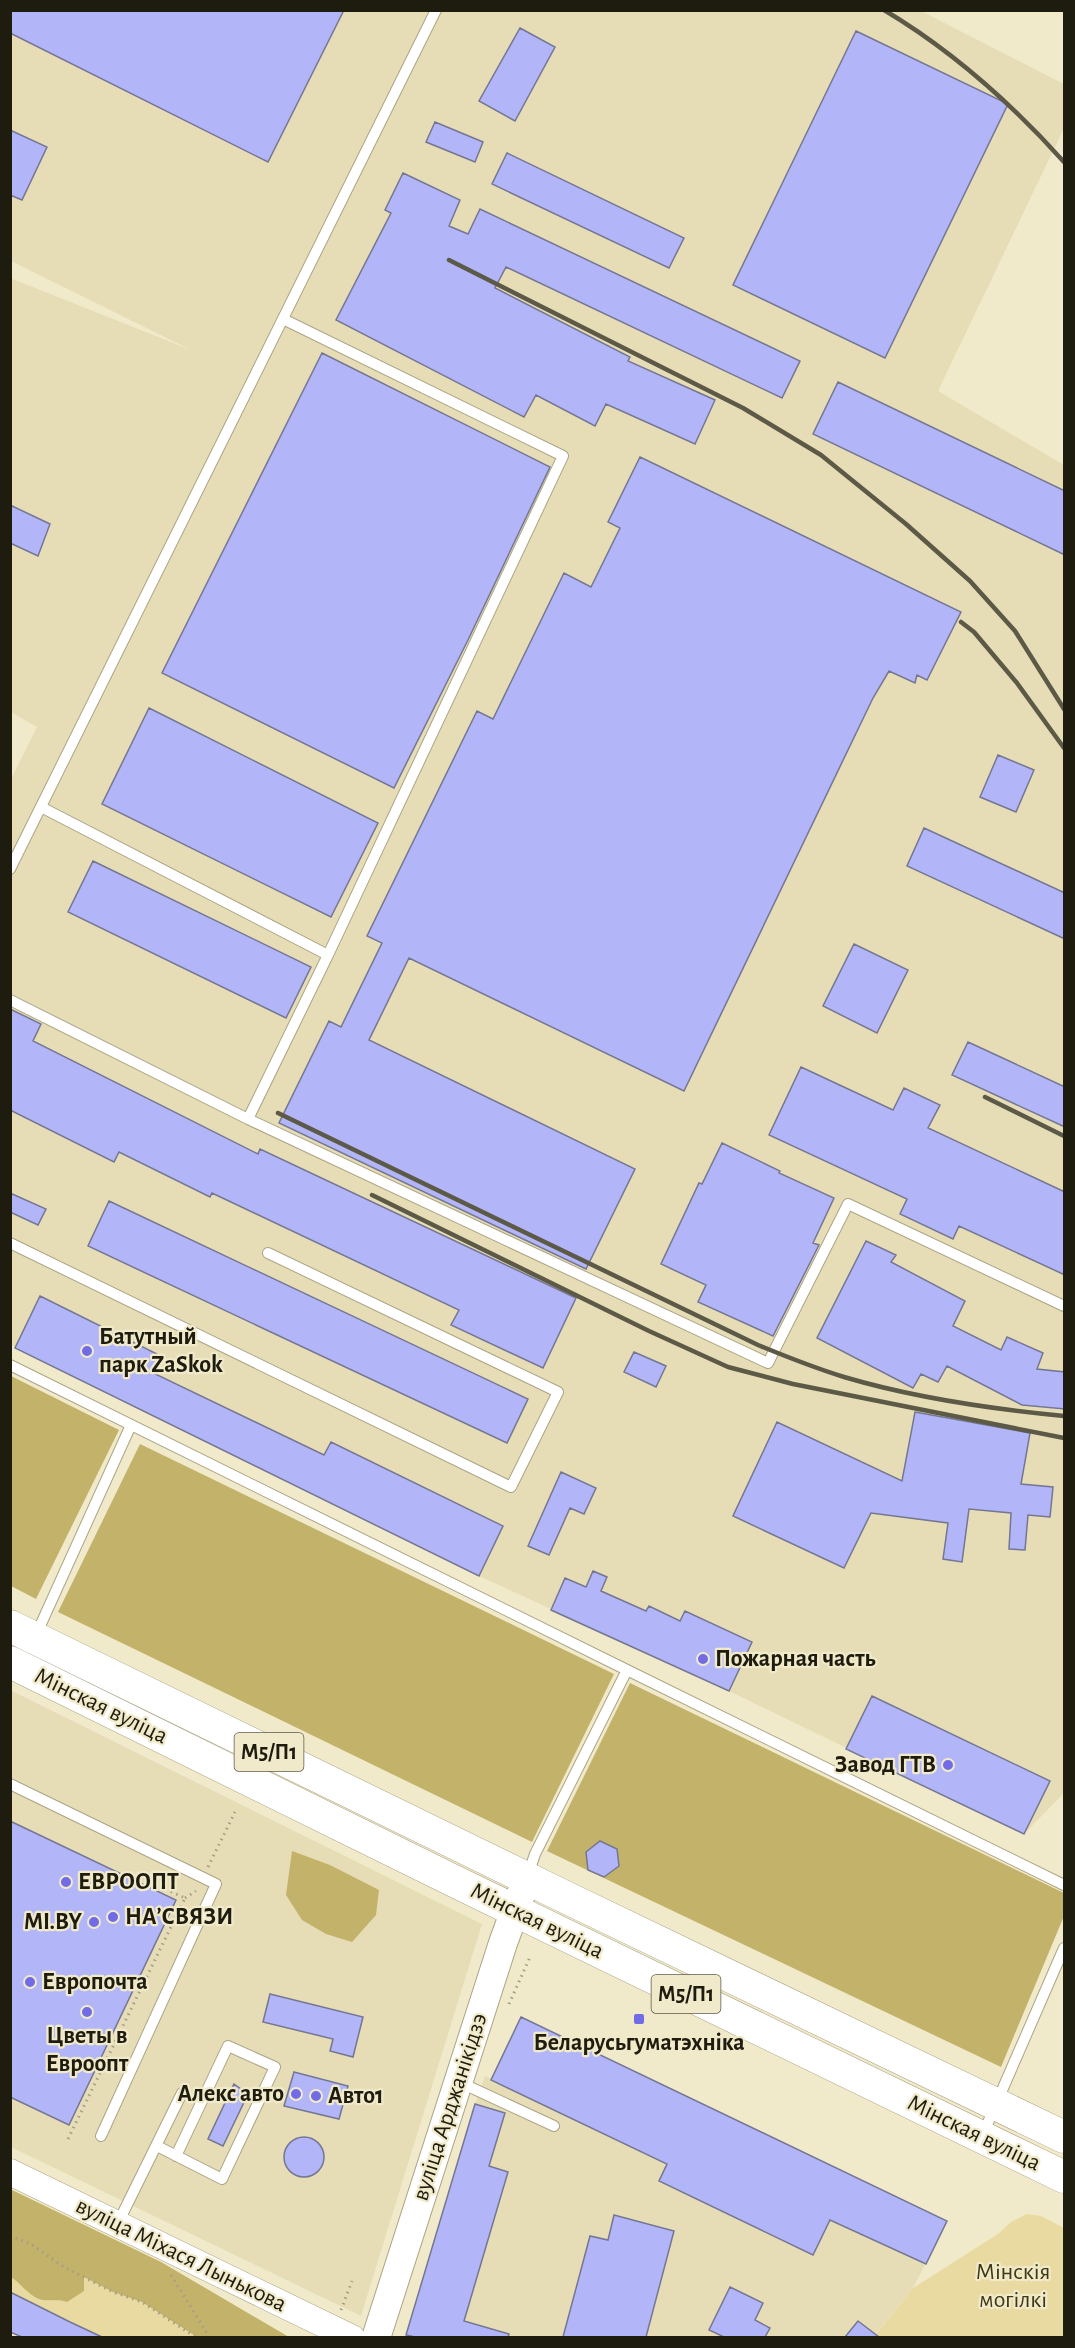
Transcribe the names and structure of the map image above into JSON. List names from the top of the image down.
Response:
{
  "streets": {
    "main road": ["Мінская вуліца", "М5/П1", "вуліца Арджанікідзэ"],
    "street": ["вуліца Міхася Лынькова"]
  },
  "crossings": [
    ["Мінская вуліца", "вуліца Арджанікідзэ"]
  ],
  "parks": ["Мінскія могілкі"],
  "places": {
    "other": [
      "Батутный парк ZaSkok",
      "Пожарная часть",
      "Завод ГТВ",
      "ЕВРООПТ",
      "НАʼСВЯЗИ",
      "MI.BY",
      "Европочта",
      "Цветы в Евроопт",
      "Алекс авто",
      "Авто1"
    ],
    "transit": ["Беларусьгуматэхніка"]
  }
}
